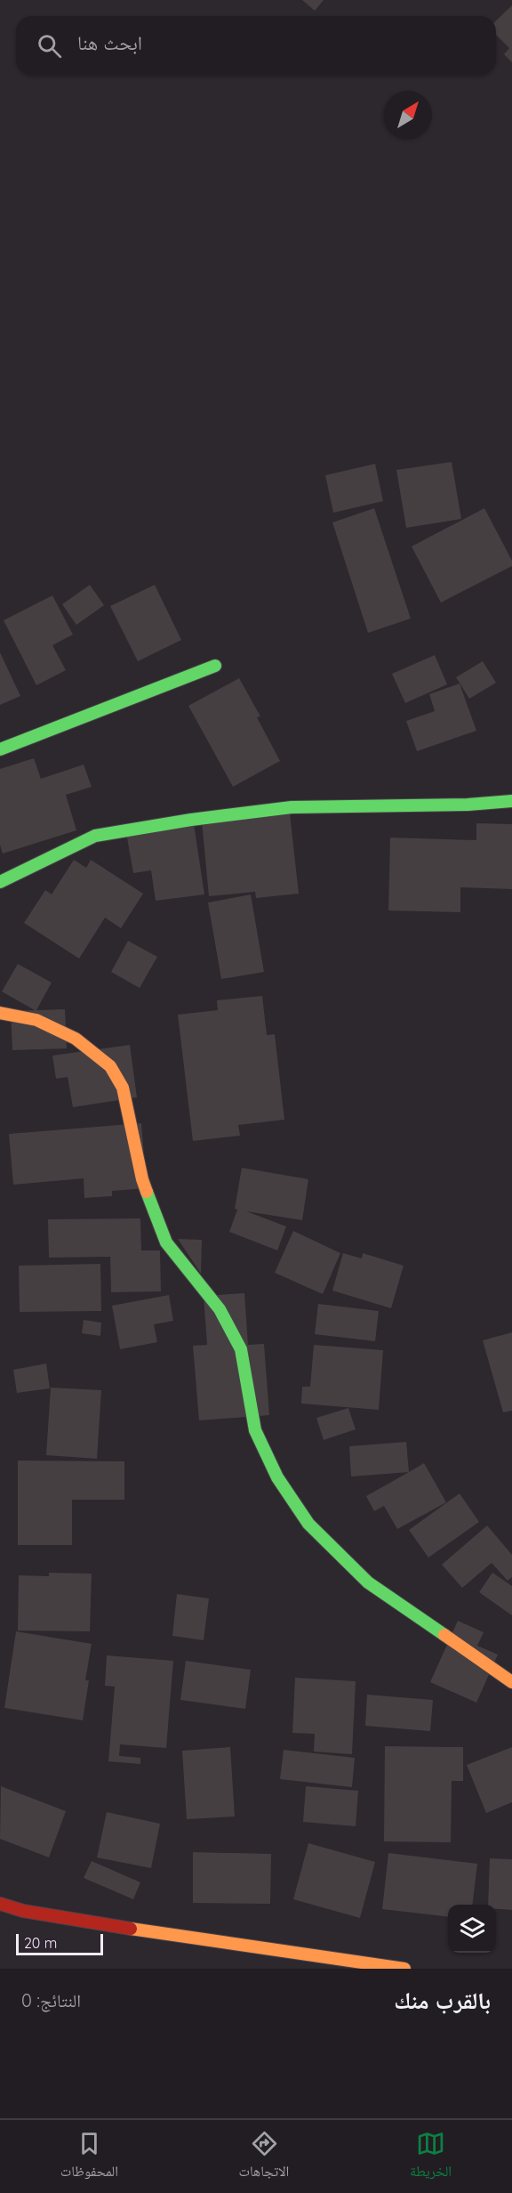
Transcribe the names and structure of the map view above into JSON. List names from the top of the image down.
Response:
{
  "scale_bar": "20 m",
  "north": "top right",
  "page": {
    "search": "ابحث هنا",
    "scale": "20 m",
    "heading": ["بالقرب منك", "النتائج: 0"],
    "nav": ["الخريطة", "الاتجاهات", "المحفوظات"]
  }
}
